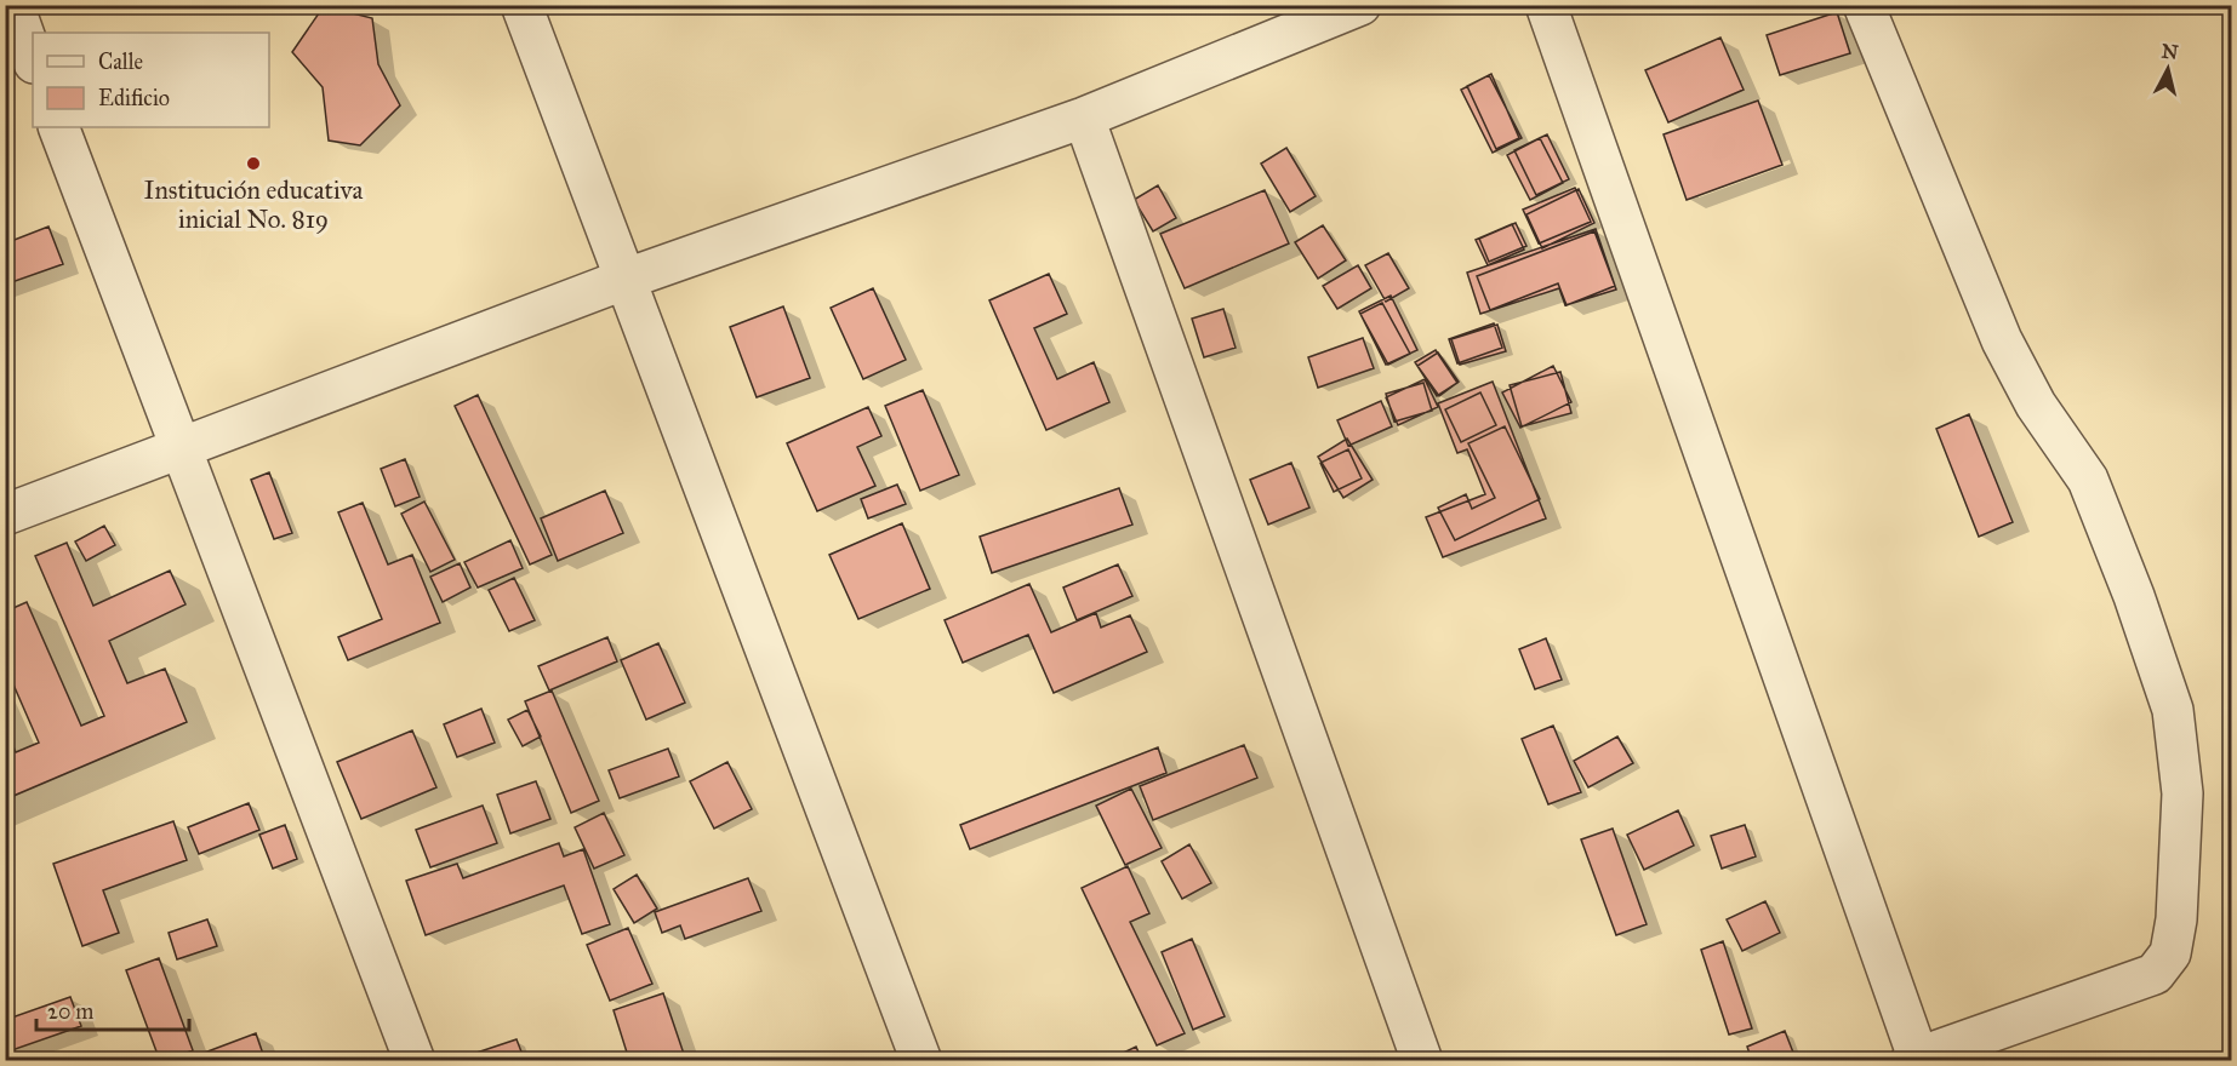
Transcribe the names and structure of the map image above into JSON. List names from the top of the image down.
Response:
{
  "places": ["Institución educativa inicial No. 819"],
  "legend": ["Calle", "Edificio"],
  "scale_bar": "20 m",
  "north": "top"
}
